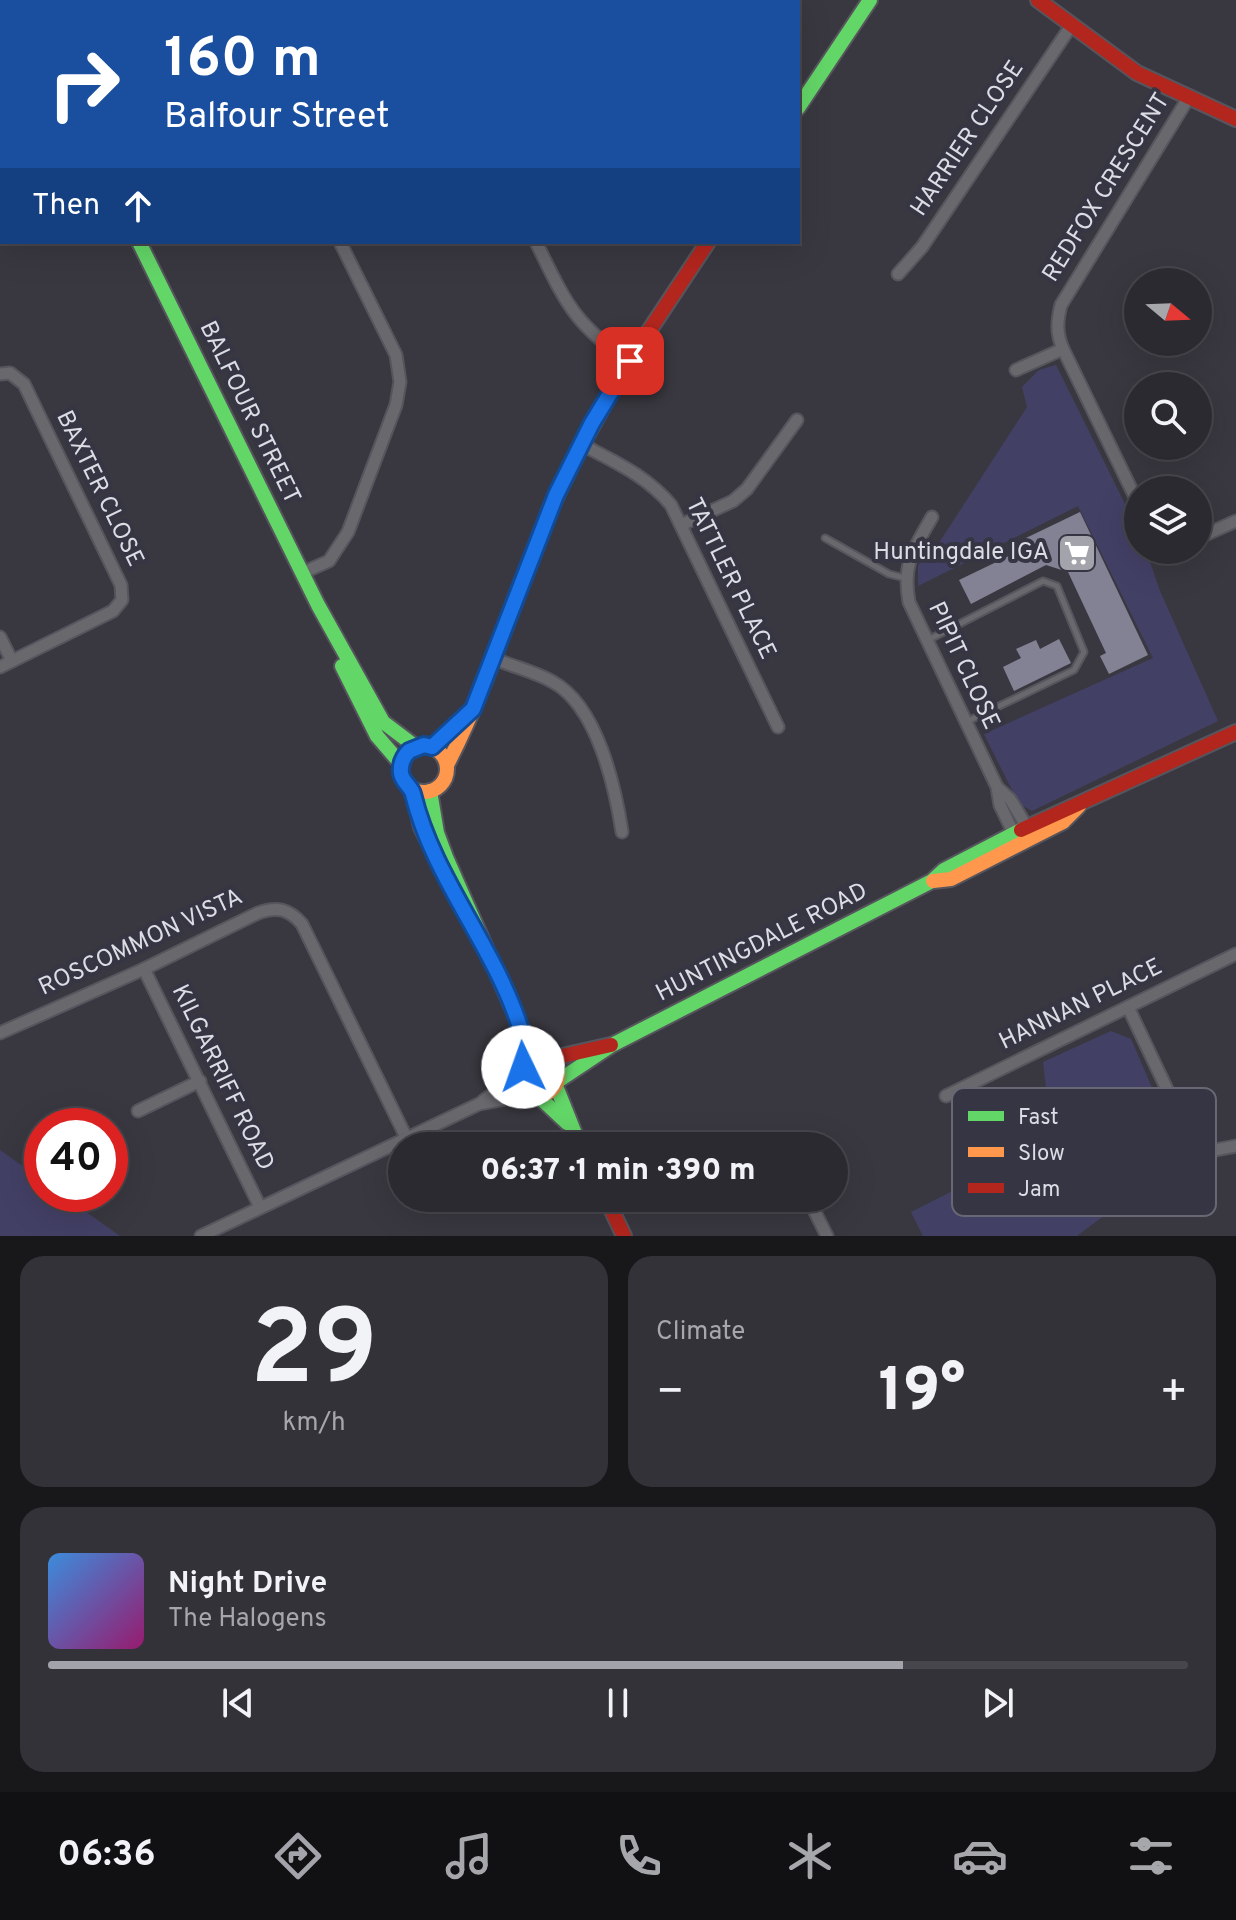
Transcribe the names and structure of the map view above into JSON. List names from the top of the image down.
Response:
{
  "streets": {
    "street": [
      "HARRIER CLOSE",
      "REDFOX CRESCENT",
      "BALFOUR STREET",
      "BAXTER CLOSE",
      "TATTLER PLACE",
      "PIPIT CLOSE",
      "ROSCOMMON VISTA",
      "HUNTINGDALE ROAD",
      "HANNAN PLACE",
      "KILGARRIFF ROAD"
    ]
  },
  "crossings": [
    ["BALFOUR STREET", "HUNTINGDALE ROAD"],
    ["PIPIT CLOSE", "HUNTINGDALE ROAD"],
    ["ROSCOMMON VISTA", "KILGARRIFF ROAD"]
  ],
  "places": {
    "supermarket": ["Huntingdale IGA"]
  },
  "legend": ["Fast", "Slow", "Jam"],
  "north": "right",
  "page": {
    "turn": ["160 m", "Balfour Street"],
    "then": "Then",
    "limit": "40",
    "trip": "06:37 · 1 min · 390 m",
    "tile": [
      ["29", "km/h"],
      "Climate"
    ],
    "heat": ["−", "19°", "+"],
    "song": ["Night Drive", "The Halogens"],
    "tabs": "06:36"
  }
}
